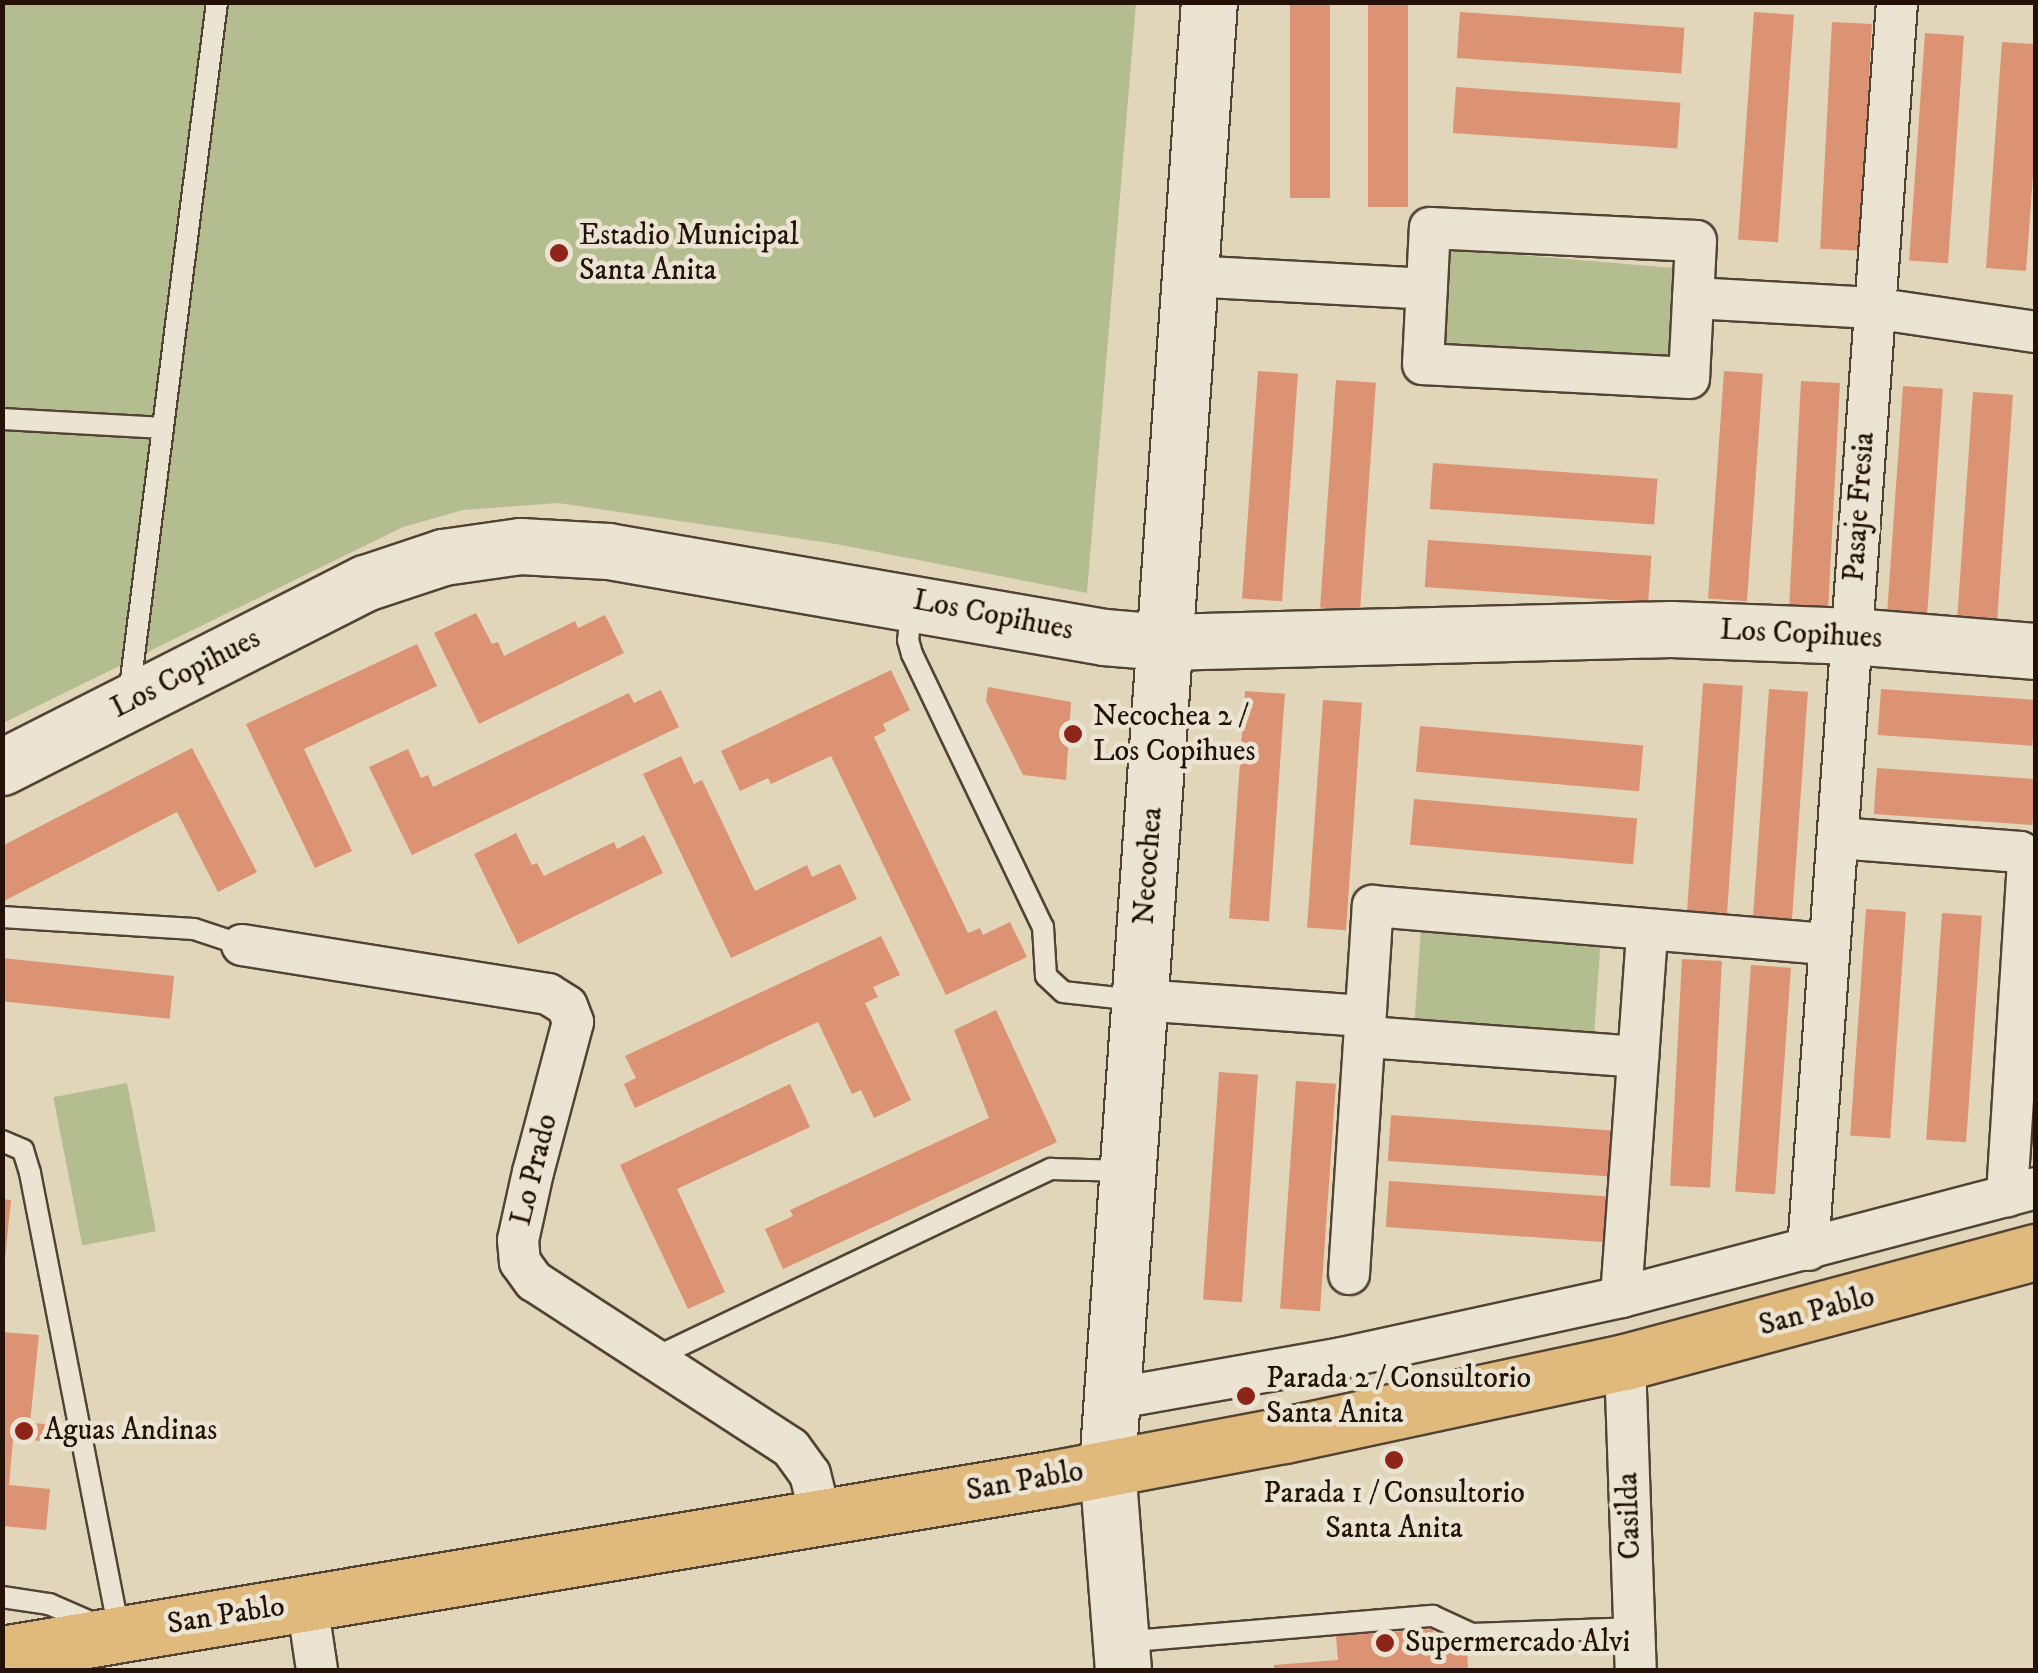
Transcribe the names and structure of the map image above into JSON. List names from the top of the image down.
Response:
{
  "streets": {
    "main road": ["San Pablo"],
    "street": [
      "Pasaje Fresia",
      "Los Copihues",
      "Necochea",
      "Lo Prado",
      "Casilda"
    ]
  },
  "crossings": [
    ["Pasaje Fresia", "Los Copihues"],
    ["Pasaje Fresia", "San Pablo"],
    ["Los Copihues", "Necochea"],
    ["Necochea", "San Pablo"],
    ["Lo Prado", "San Pablo"],
    ["San Pablo", "Casilda"]
  ],
  "places": [
    "Estadio Municipal Santa Anita",
    "Necochea 2 / Los Copihues",
    "Parada 2 / Consultorio Santa Anita",
    "Aguas Andinas",
    "Parada 1 / Consultorio Santa Anita",
    "Supermercado Alvi"
  ]
}
